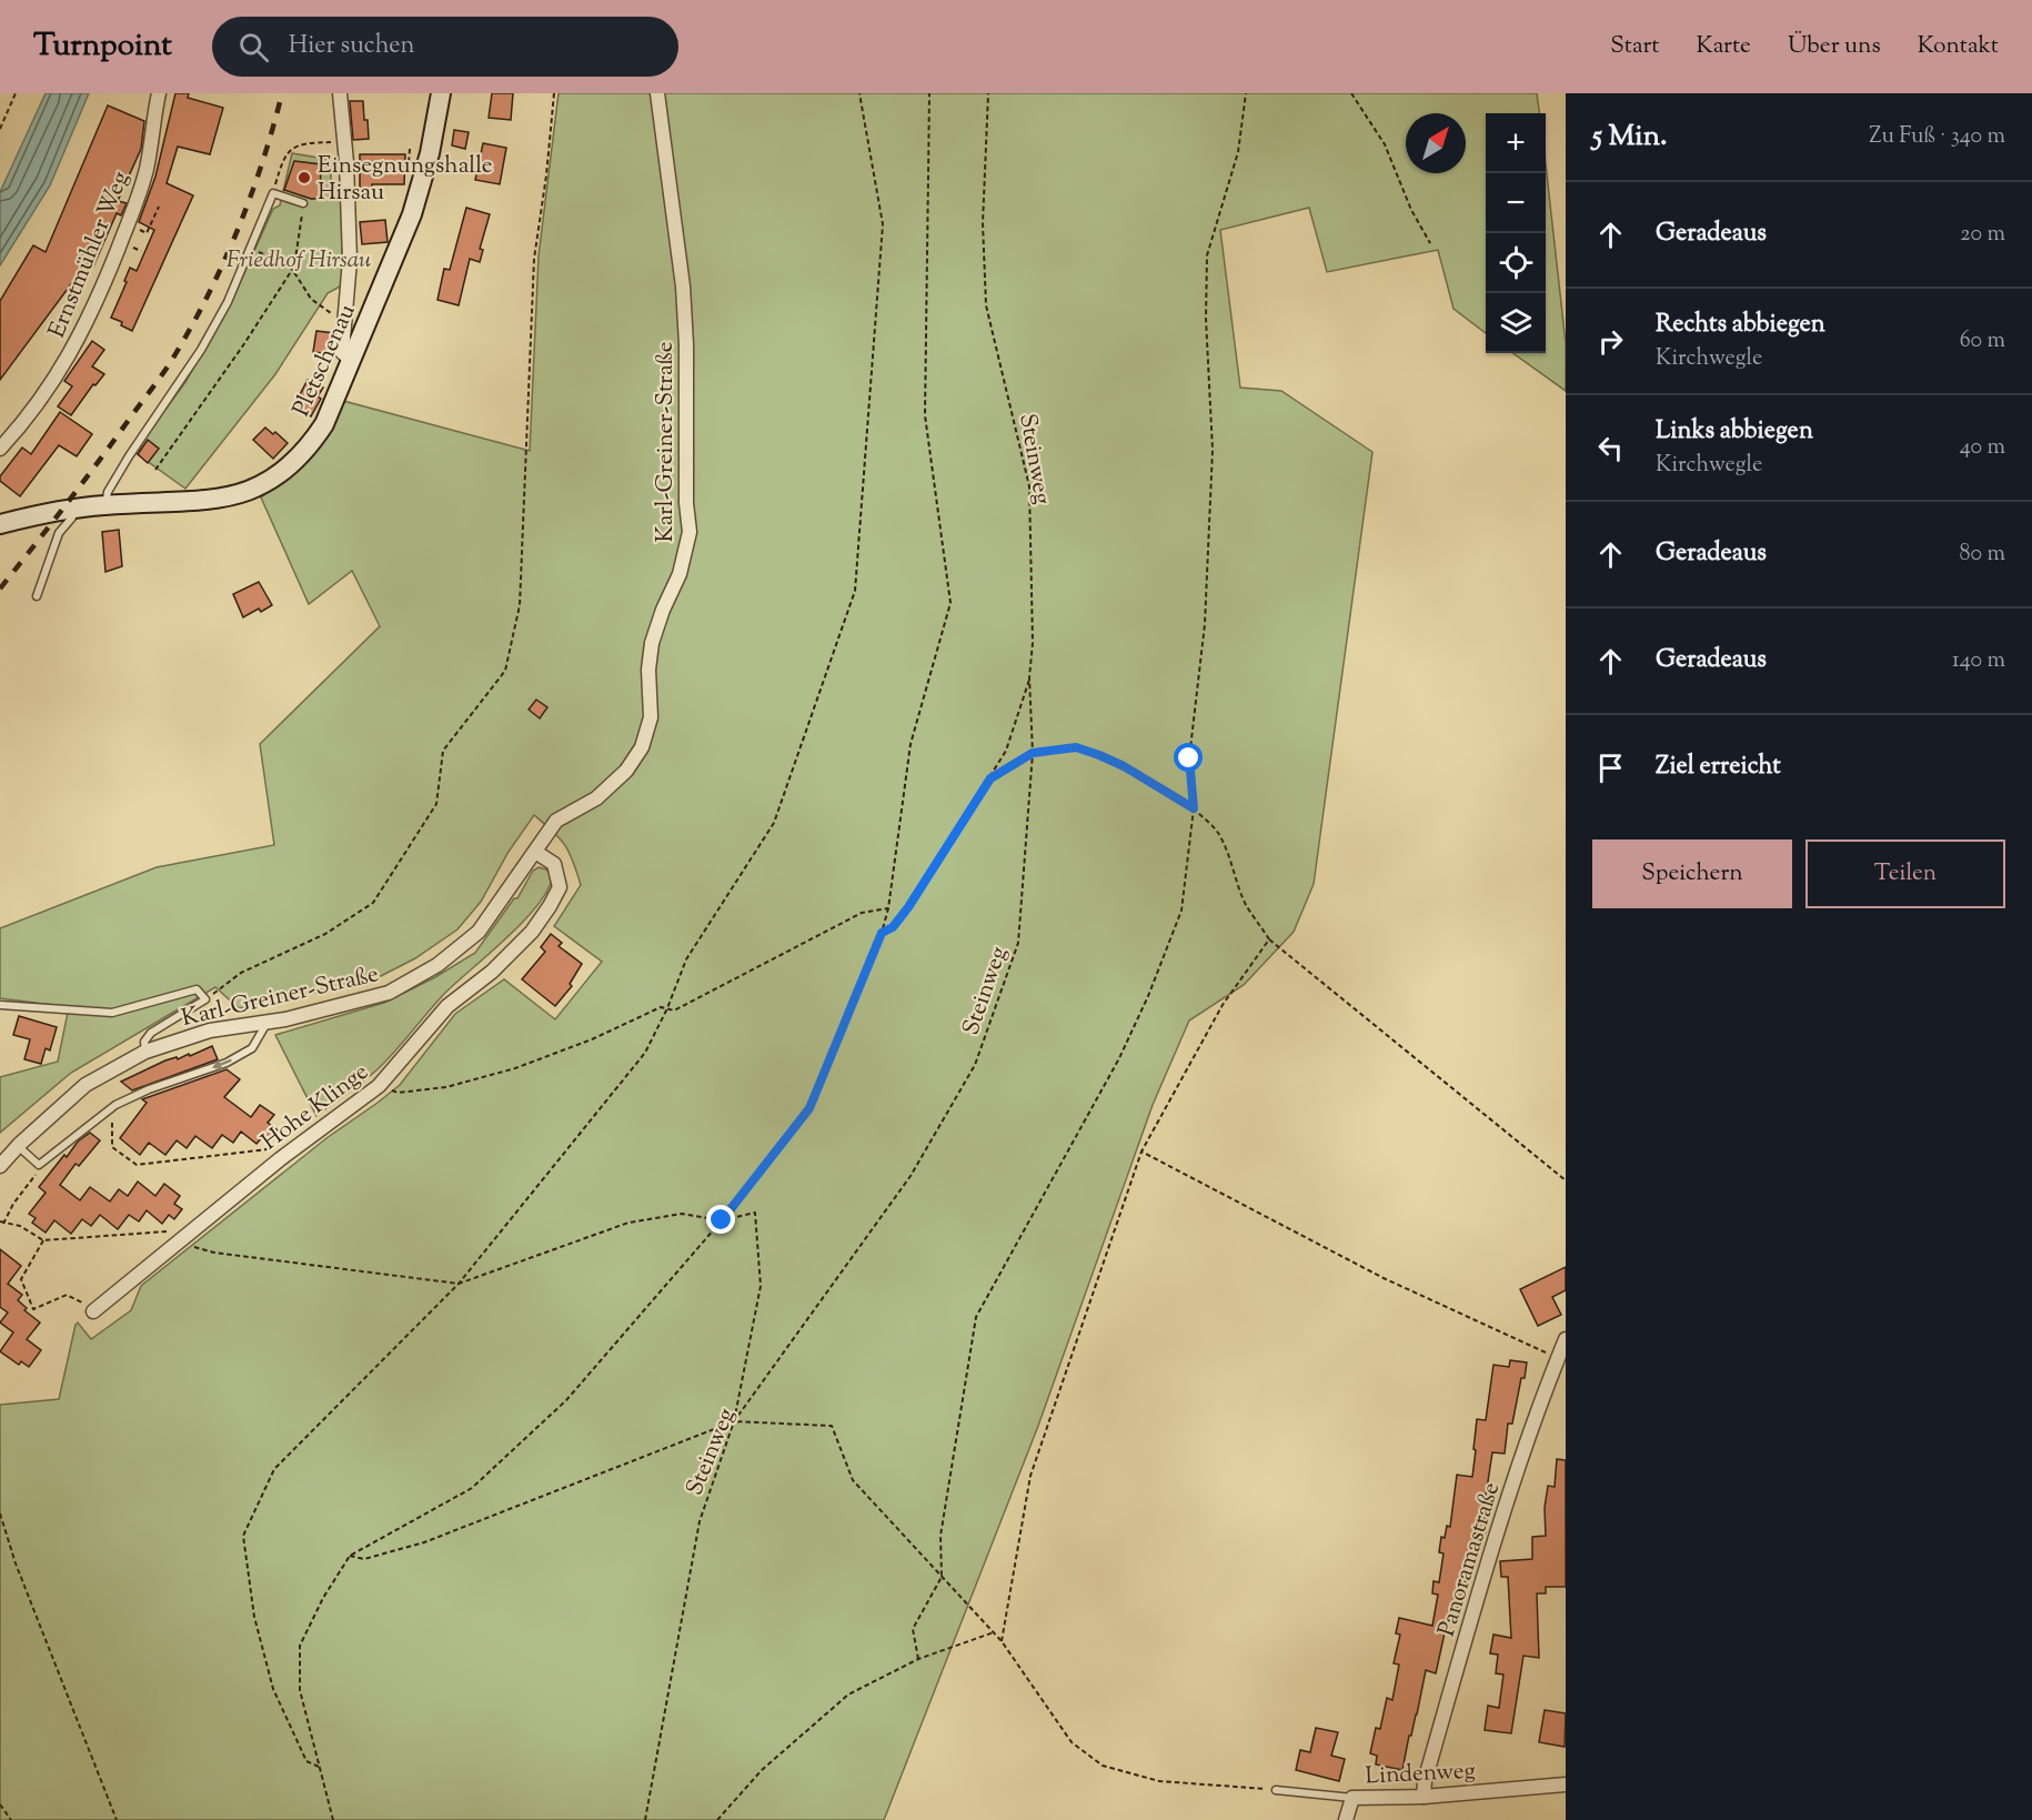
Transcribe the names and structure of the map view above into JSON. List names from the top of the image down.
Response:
{
  "streets": {
    "main road": ["Pletschenau"],
    "street": [
      "Ernstmühler Weg",
      "Karl-Greiner-Straße",
      "Hohe Klinge",
      "Panoramastraße",
      "Lindenweg"
    ],
    "path": ["Steinweg"]
  },
  "crossings": [
    ["Karl-Greiner-Straße", "Hohe Klinge"],
    ["Panoramastraße", "Lindenweg"]
  ],
  "parks": ["Friedhof Hirsau"],
  "places": ["Einsegnungshalle Hirsau"],
  "north": "top right",
  "page": {
    "header": "Turnpoint",
    "search": "Hier suchen",
    "nav": [
      "Start",
      "Karte",
      "Über uns",
      "Kontakt"
    ],
    "heading": ["5 Min.", "Zu Fuß · 340 m"],
    "map_buttons": ["+", "−"],
    "list": [
      ["Geradeaus", "20 m"],
      ["Rechts abbiegen", "Kirchwegle", "60 m"],
      ["Links abbiegen", "Kirchwegle", "40 m"],
      ["Geradeaus", "80 m"],
      ["Geradeaus", "140 m"],
      "Ziel erreicht"
    ],
    "buttons": ["Speichern", "Teilen"]
  }
}
